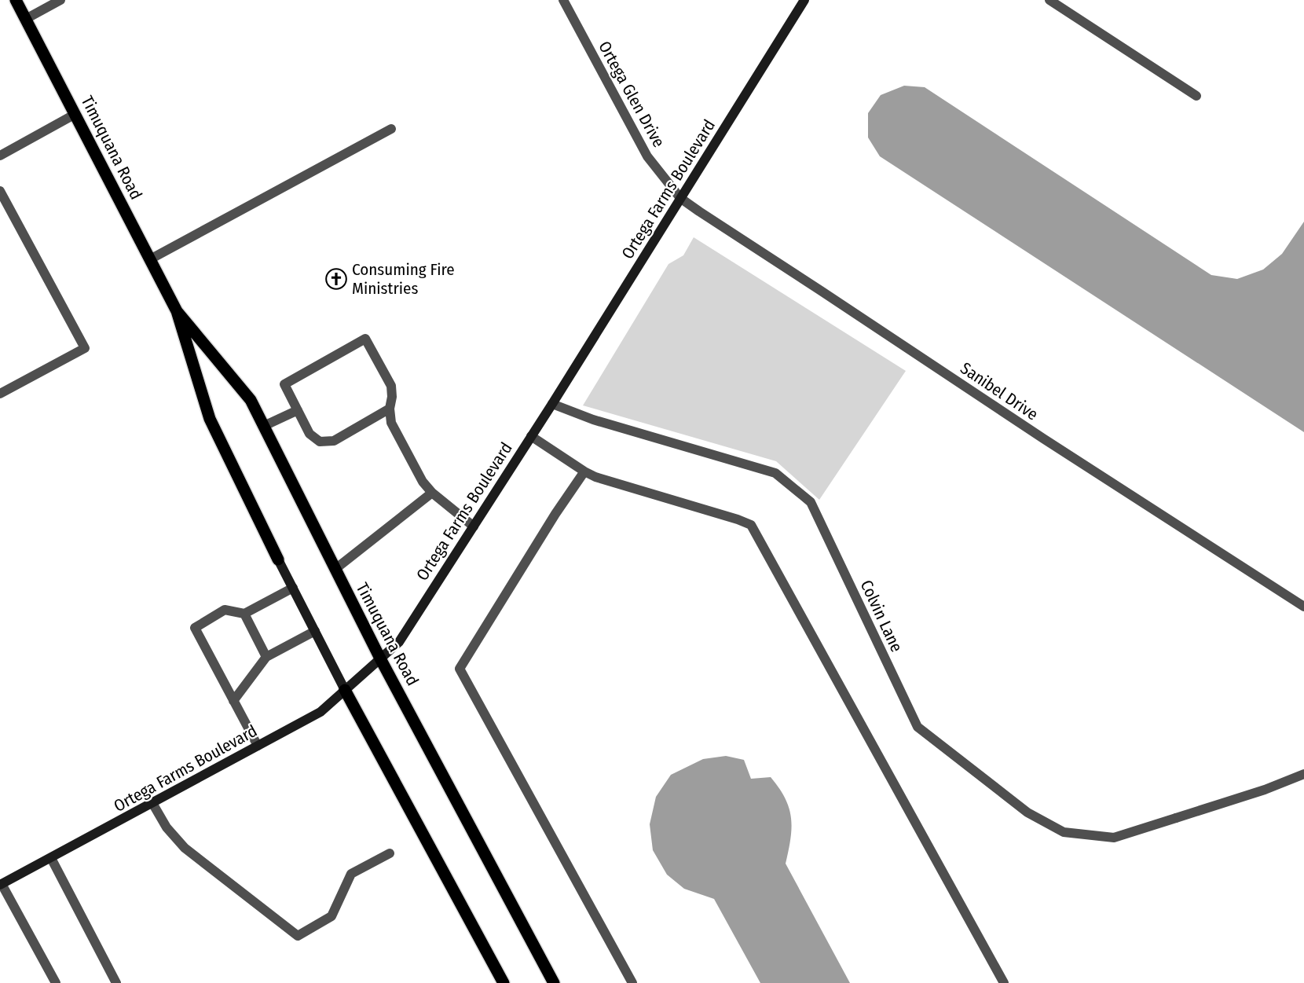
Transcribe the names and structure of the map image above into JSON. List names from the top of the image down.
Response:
{
  "streets": {
    "main road": ["Timuquana Road"],
    "street": [
      "Ortega Glen Drive",
      "Ortega Farms Boulevard",
      "Sanibel Drive",
      "Colvin Lane"
    ]
  },
  "crossings": [
    ["Ortega Glen Drive", "Ortega Farms Boulevard"],
    ["Ortega Glen Drive", "Sanibel Drive"],
    ["Timuquana Road", "Ortega Farms Boulevard"],
    ["Ortega Farms Boulevard", "Sanibel Drive"],
    ["Ortega Farms Boulevard", "Colvin Lane"]
  ],
  "places": {
    "church": ["Consuming Fire Ministries"]
  }
}
